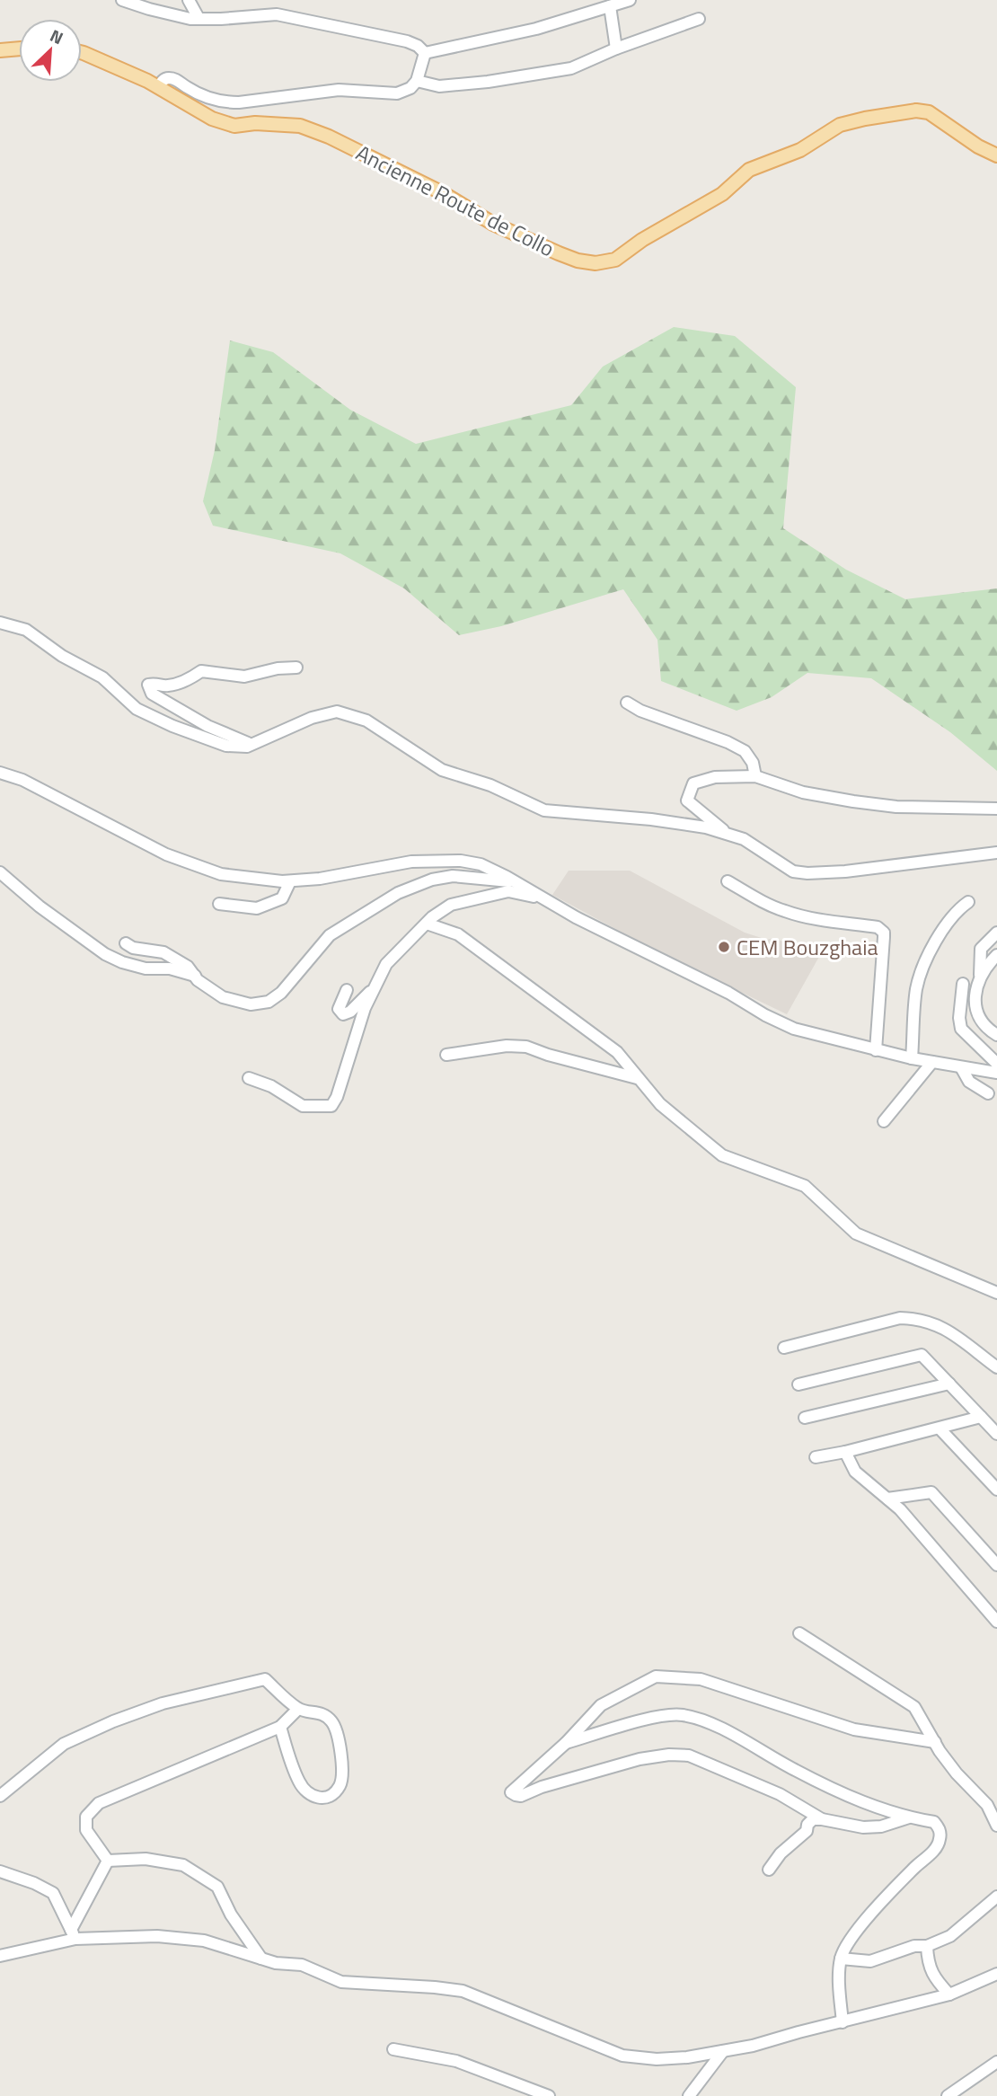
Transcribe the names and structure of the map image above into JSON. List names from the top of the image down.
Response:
{
  "streets": {
    "main road": ["Ancienne Route de Collo"]
  },
  "places": ["CEM Bouzghaia"],
  "north": "top right"
}
